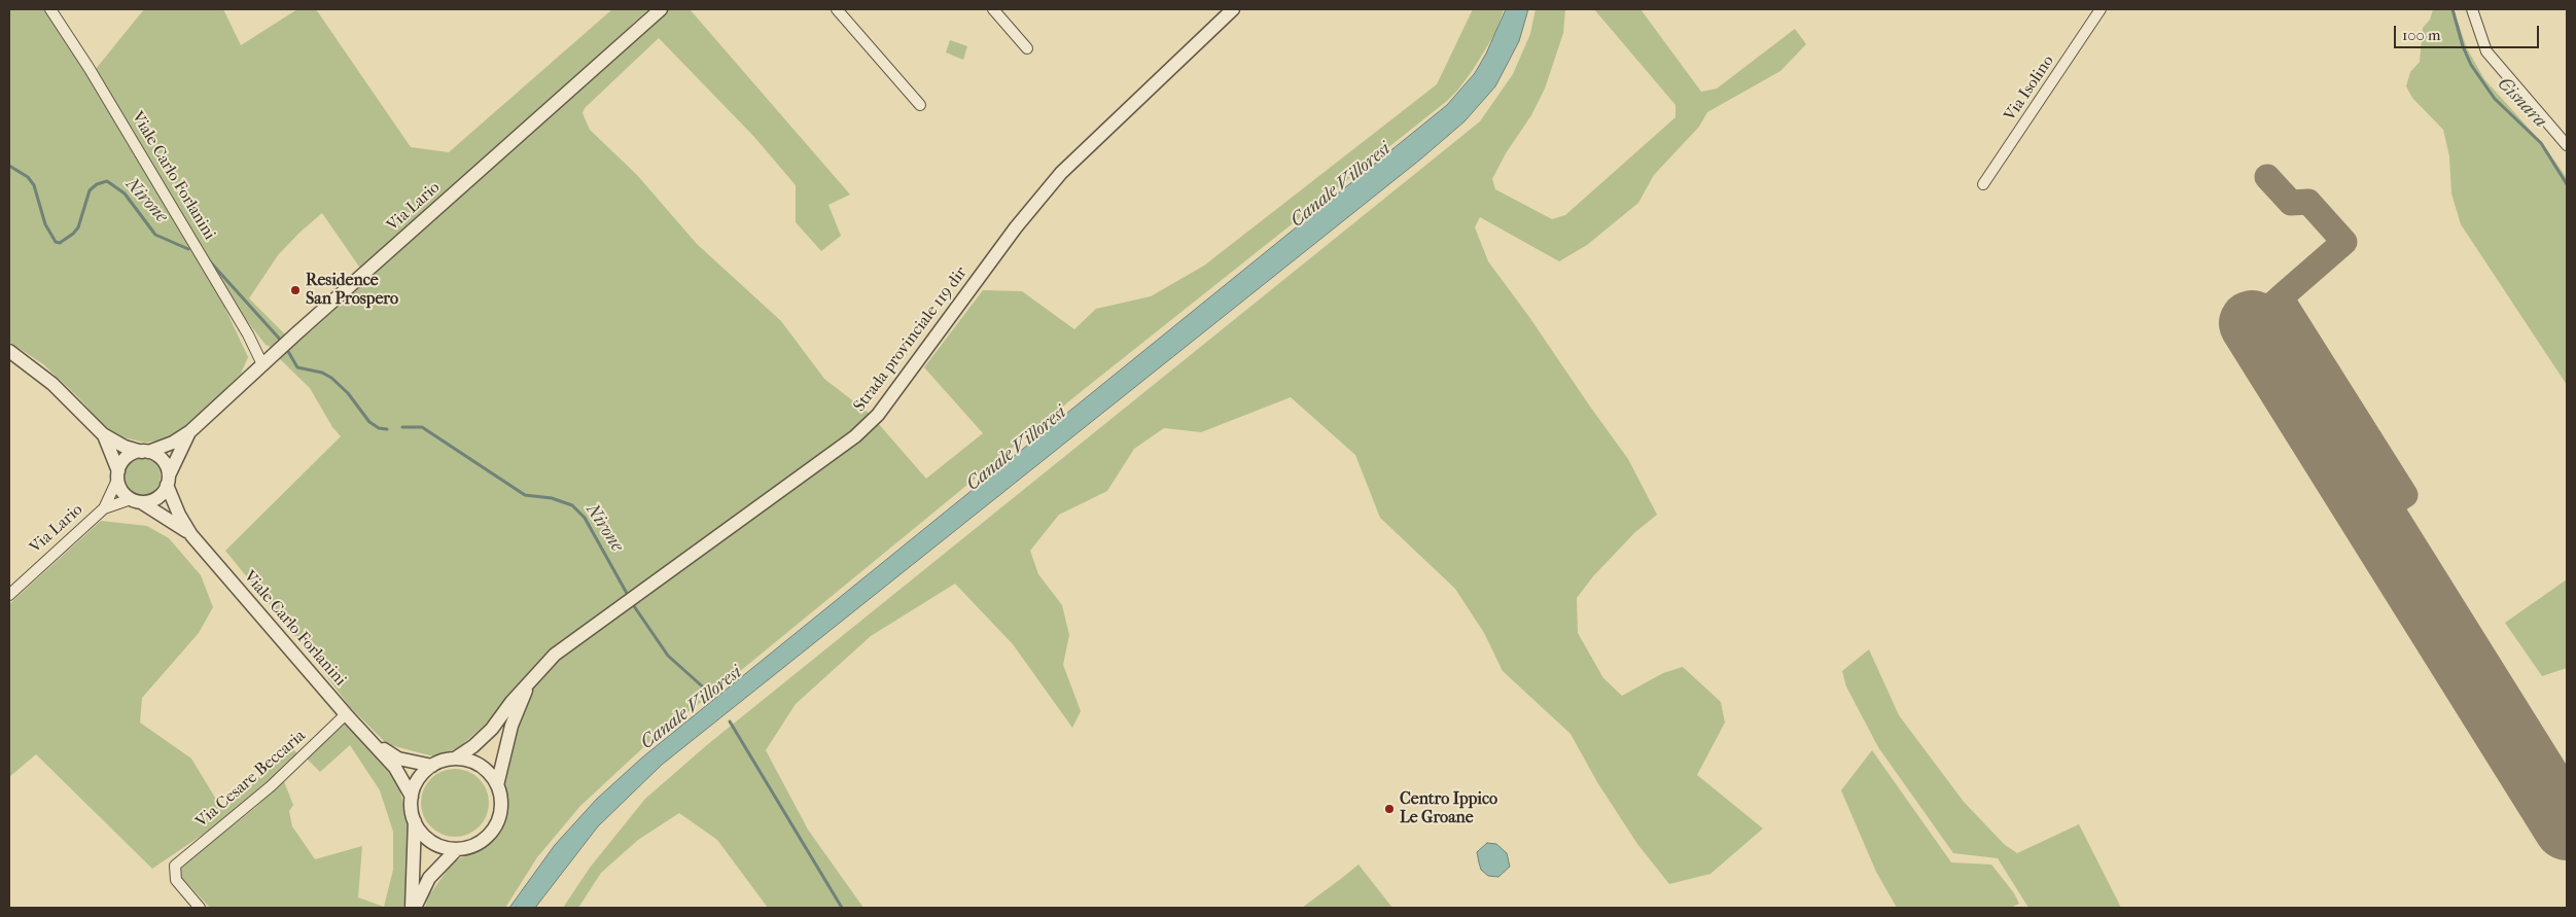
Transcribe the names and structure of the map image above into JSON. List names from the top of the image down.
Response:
{
  "streets": {
    "street": [
      "Via Isolino",
      "Viale Carlo Forlanini",
      "Via Lario",
      "Strada provinciale 119 dir",
      "Via Cesare Beccaria"
    ]
  },
  "crossings": [
    ["Viale Carlo Forlanini", "Via Lario"],
    ["Viale Carlo Forlanini", "Strada provinciale 119 dir"],
    ["Viale Carlo Forlanini", "Via Cesare Beccaria"]
  ],
  "water": ["Cisnara", "Canale Villoresi", "Nirone"],
  "places": ["Residence San Prospero", "Centro Ippico Le Groane"],
  "scale_bar": "100 m"
}
